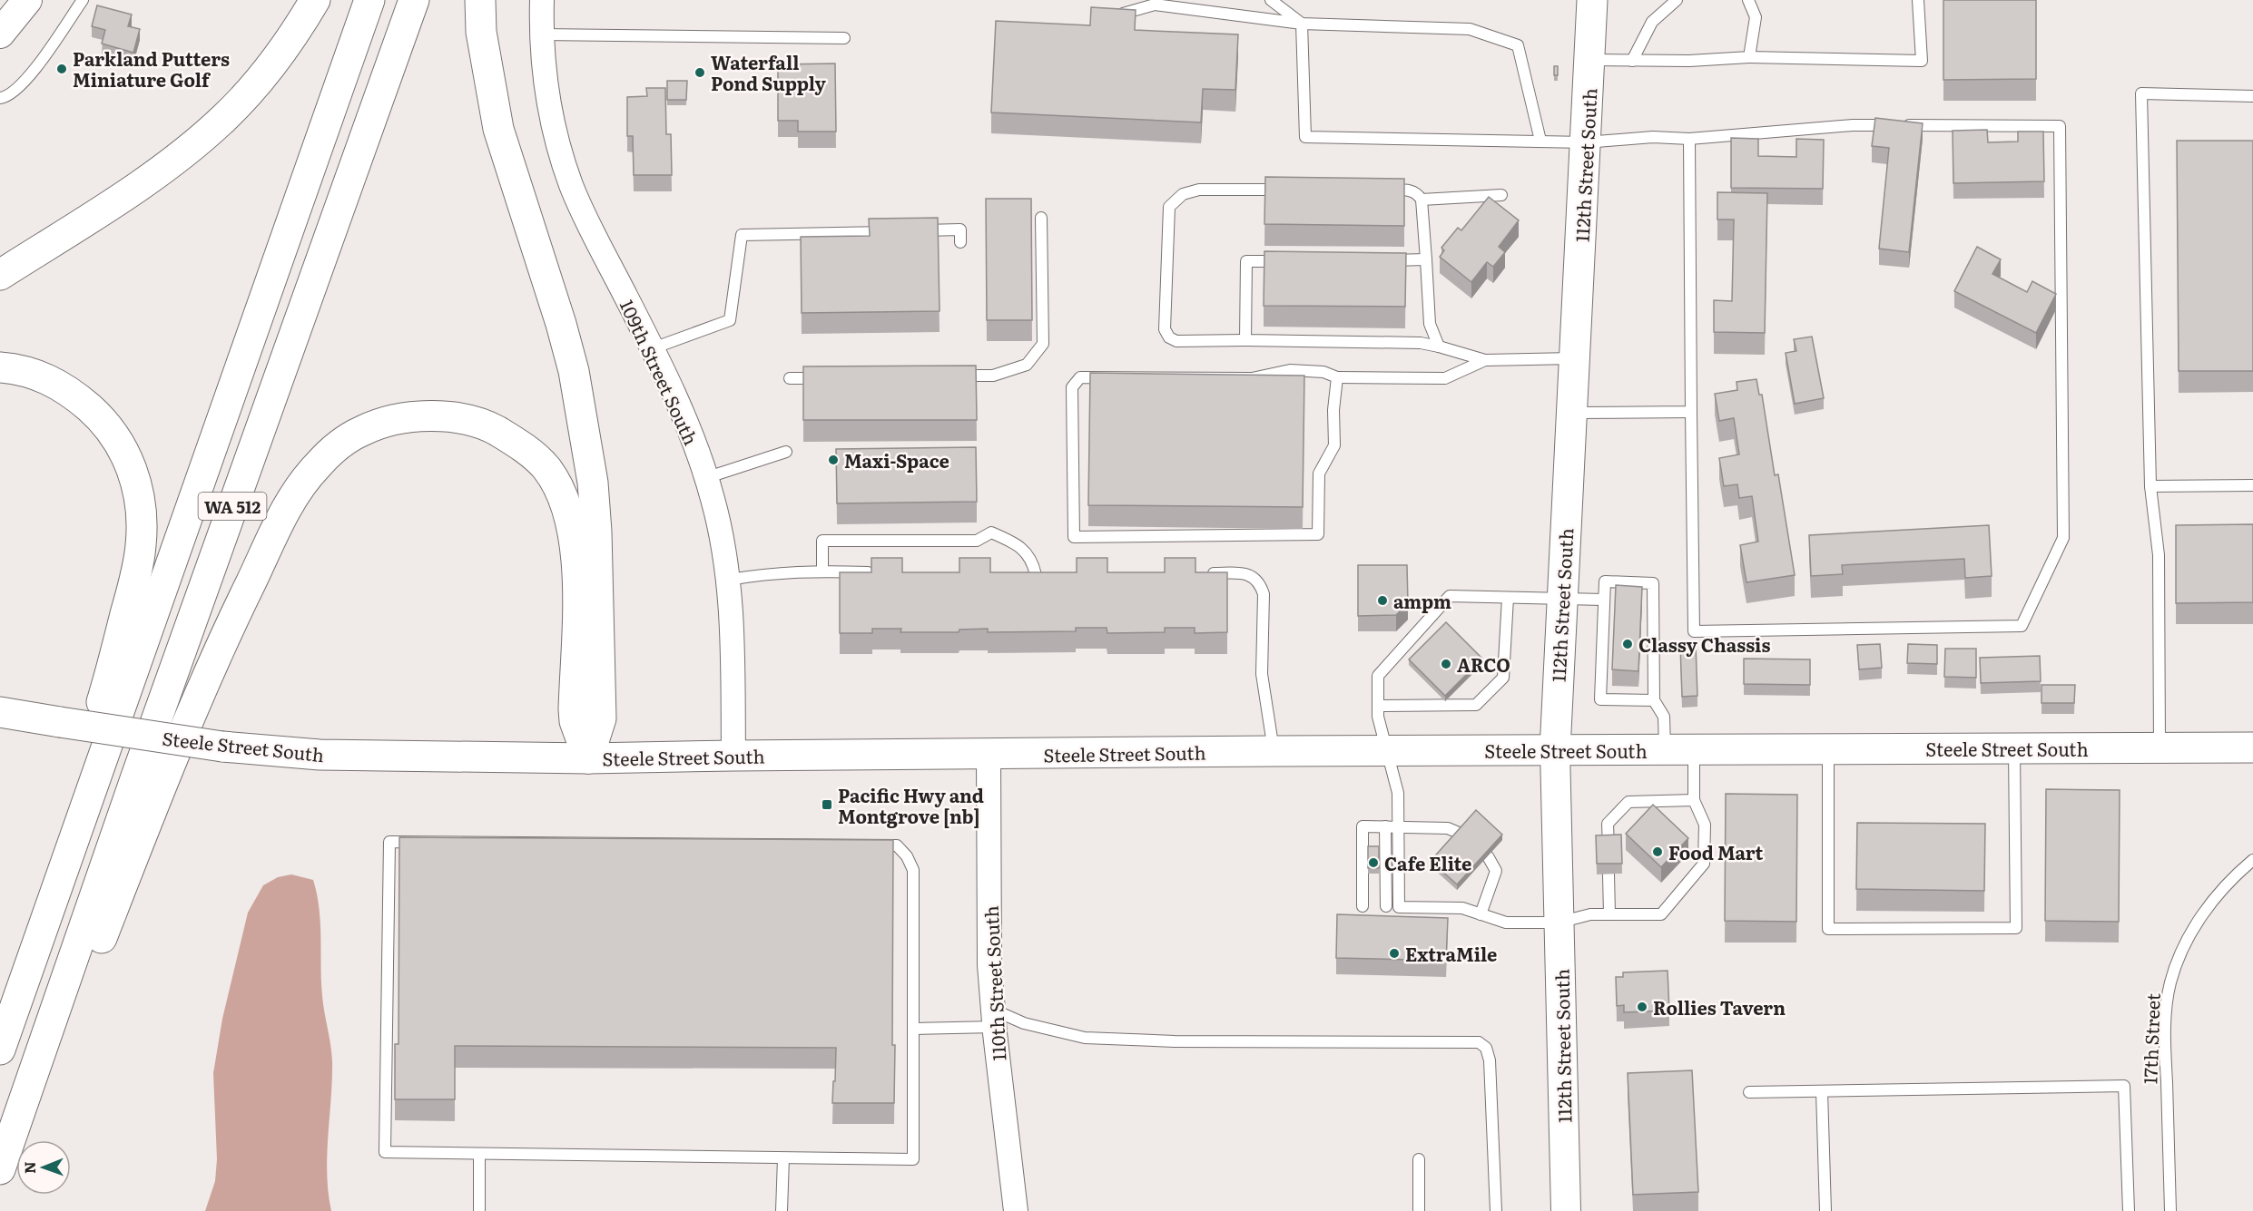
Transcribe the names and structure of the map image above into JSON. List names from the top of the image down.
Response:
{
  "streets": {
    "main road": ["112th Street South", "WA 512", "Steele Street South"],
    "street": ["109th Street South", "110th Street South"],
    "lane": ["17th Street"]
  },
  "crossings": [
    ["112th Street South", "Steele Street South"],
    ["109th Street South", "Steele Street South"],
    ["Steele Street South", "110th Street South"]
  ],
  "places": {
    "other": [
      "Parkland Putters Miniature Golf",
      "Waterfall Pond Supply",
      "Maxi-Space",
      "ampm",
      "Classy Chassis",
      "ARCO",
      "Food Mart",
      "Cafe Elite",
      "ExtraMile",
      "Rollies Tavern"
    ],
    "transit": ["Pacific Hwy and Montgrove [nb]"]
  },
  "north": "left"
}
